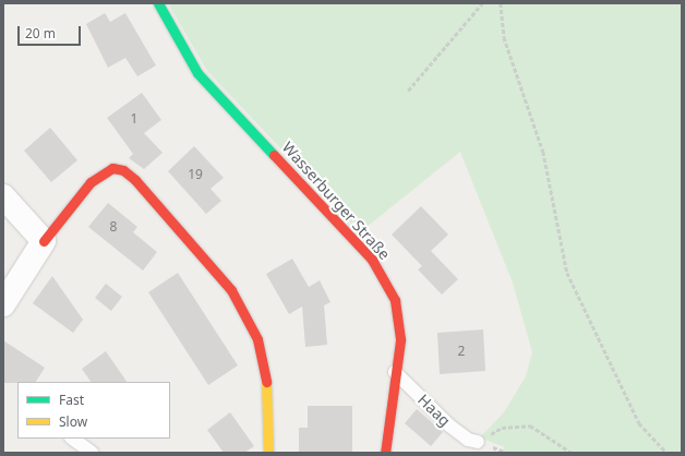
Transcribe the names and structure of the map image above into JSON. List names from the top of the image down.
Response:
{
  "streets": {
    "main road": ["Wasserburger Straße"],
    "lane": ["Haag"]
  },
  "crossings": [
    ["Wasserburger Straße", "Haag"]
  ],
  "house_numbers": [
    "1",
    "19",
    "8",
    "2"
  ],
  "legend": ["Fast", "Slow"],
  "scale_bar": "20 m"
}
